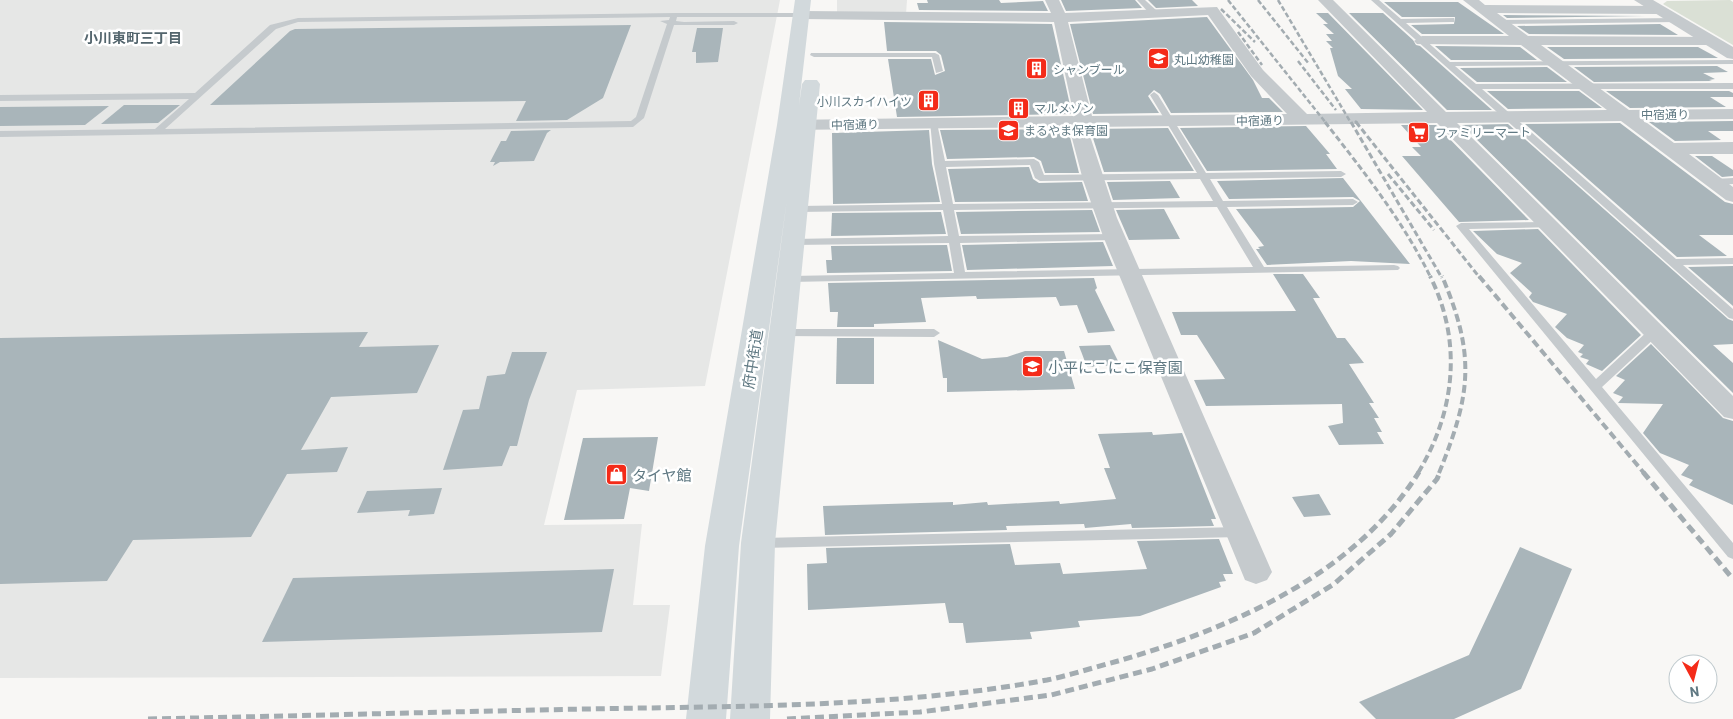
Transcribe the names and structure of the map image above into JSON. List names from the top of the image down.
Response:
{
  "streets": {
    "main road": ["府中街道"],
    "street": ["中宿通り"]
  },
  "crossings": [
    ["中宿通り", "府中街道"]
  ],
  "districts": ["小川東町三丁目"],
  "places": {
    "school or university": ["丸山幼稚園", "まるやま保育園", "小平にこにこ保育園"],
    "building": ["シャンブール", "小川スカイハイツ", "マルメゾン"],
    "supermarket": ["ファミリーマート"],
    "shop": ["タイヤ館"]
  },
  "north": "bottom"
}
